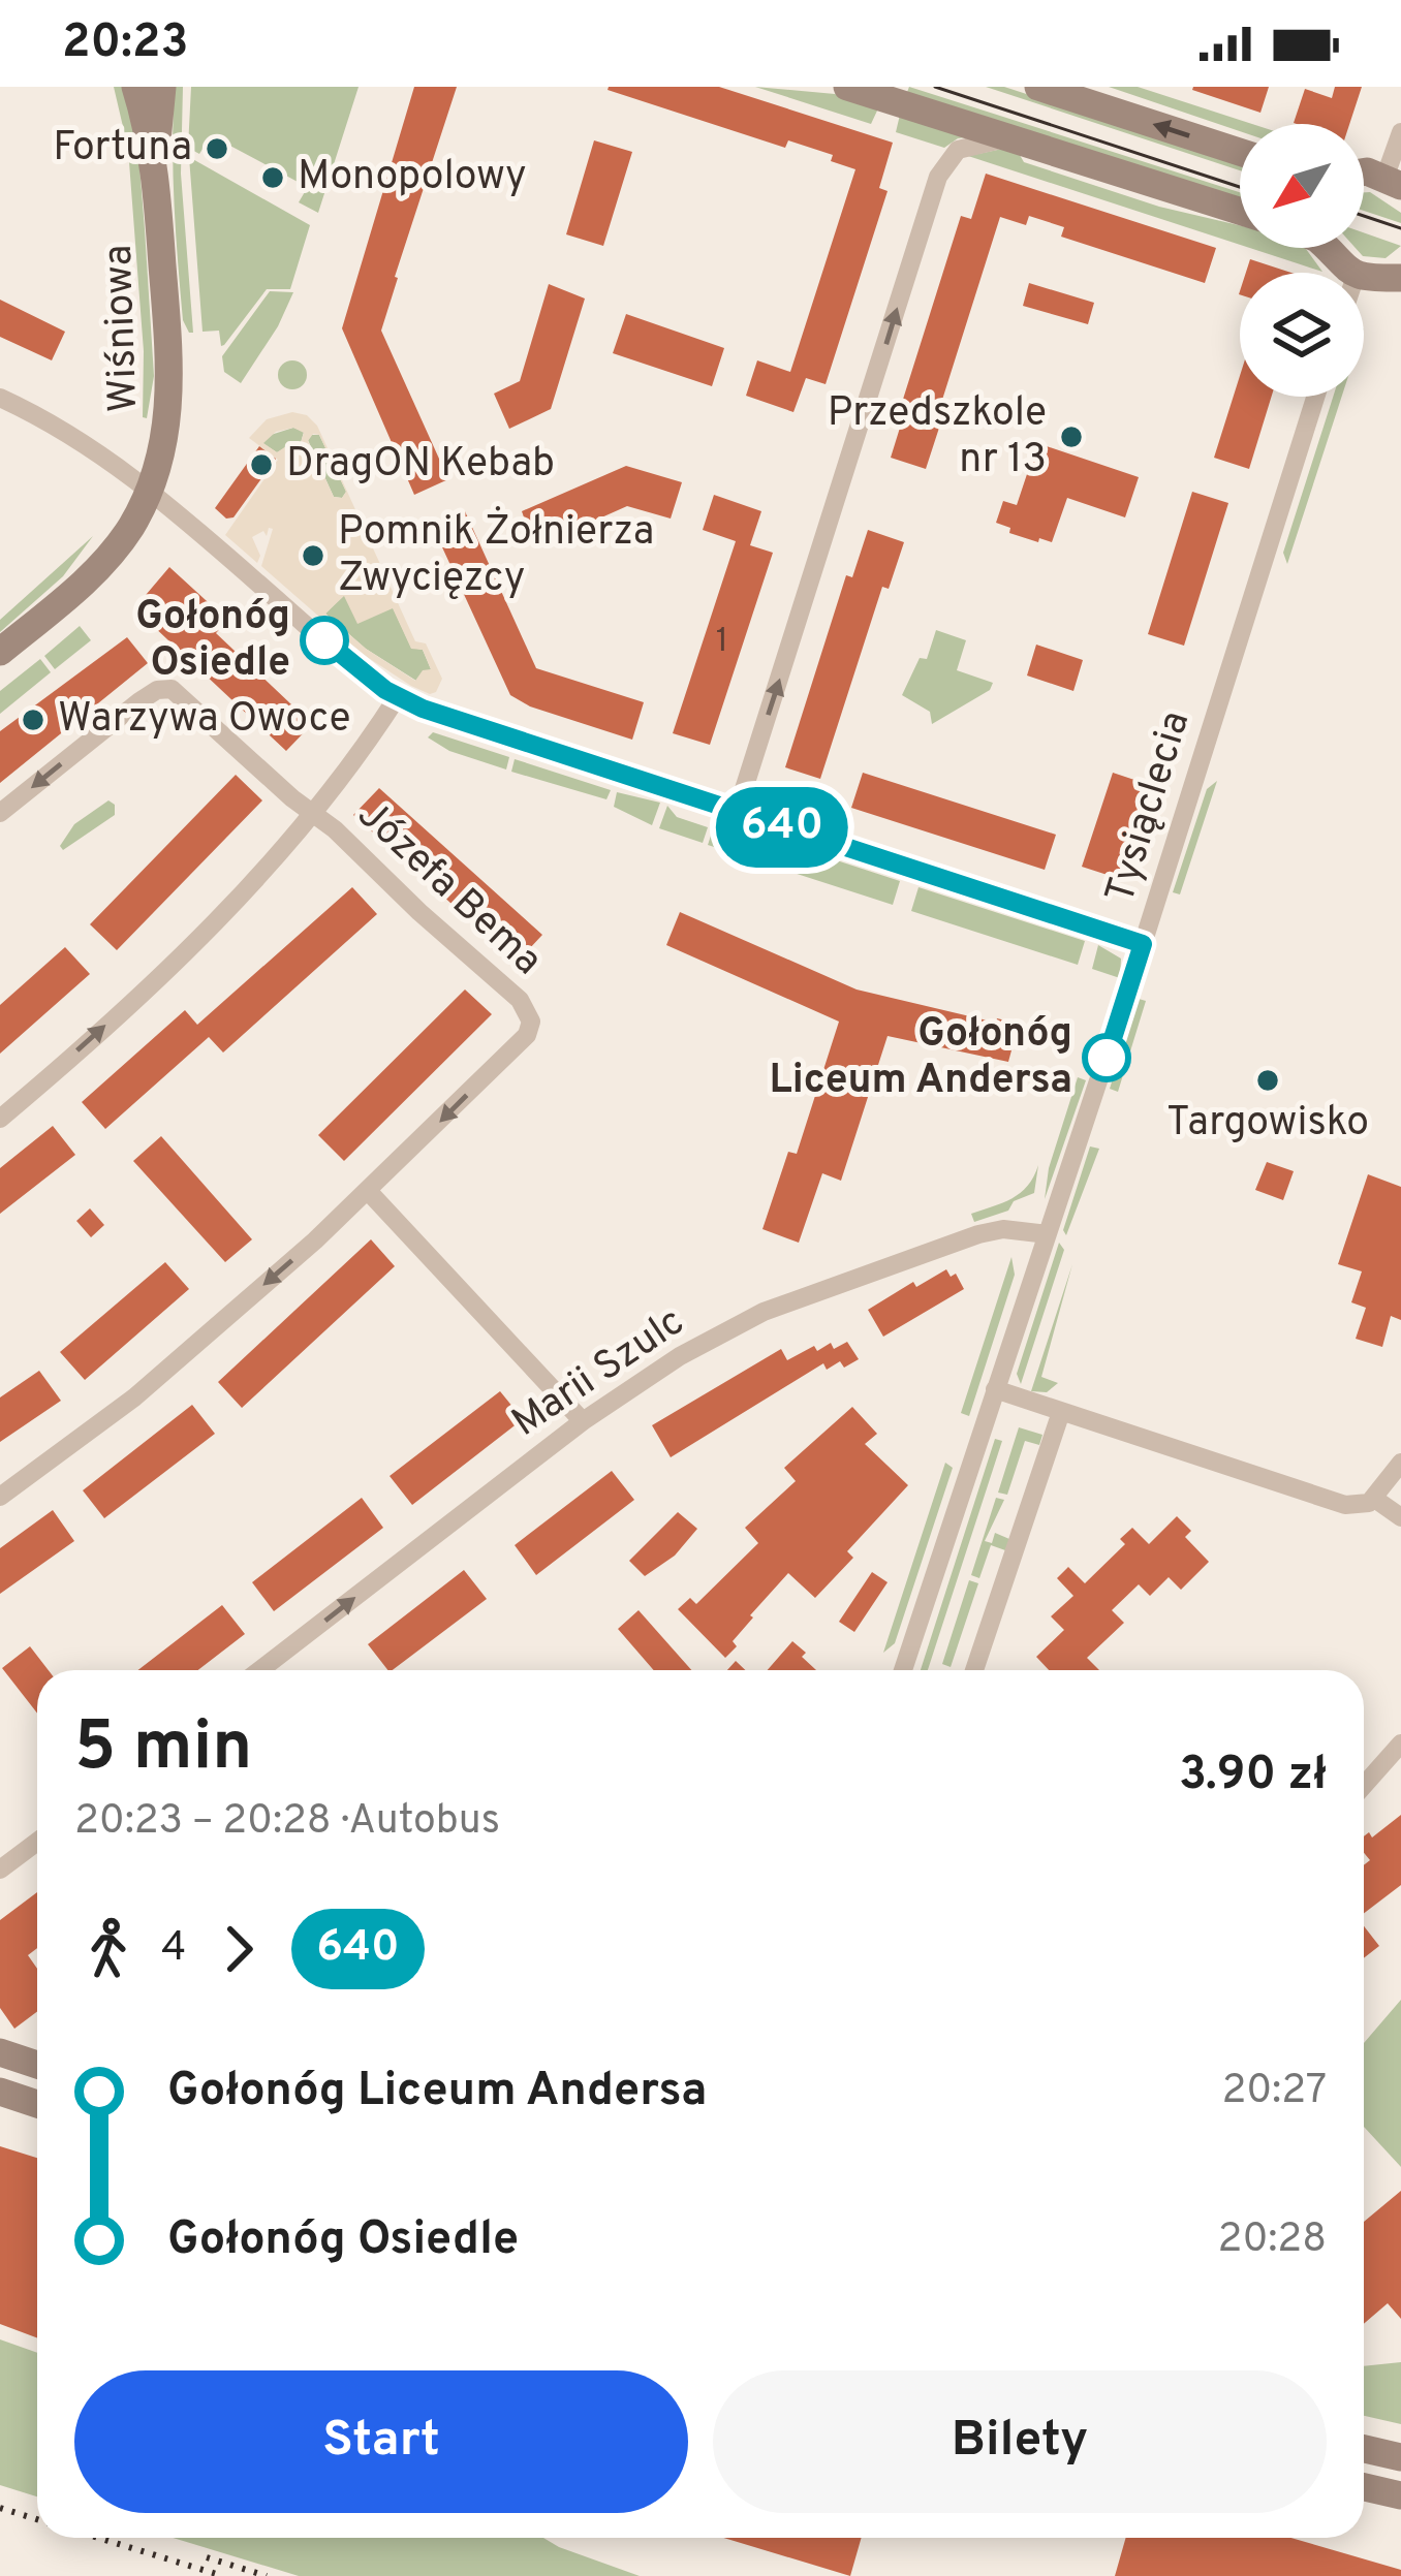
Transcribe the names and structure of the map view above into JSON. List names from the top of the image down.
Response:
{
  "streets": {
    "street": [
      "Wiśniowa",
      "Tysiąclecia",
      "Józefa Bema",
      "Marii Szulc"
    ]
  },
  "crossings": [
    ["Tysiąclecia", "Marii Szulc"]
  ],
  "one_way": ["Marii Szulc"],
  "places": [
    "Fortuna",
    "Monopolowy",
    "Przedszkole nr 13",
    "DragON Kebab",
    "Pomnik Żołnierza Zwycięzcy",
    "Gołonóg Osiedle",
    "Warzywa Owoce",
    "Gołonóg Liceum Andersa",
    "Targowisko"
  ],
  "lines": ["bus line 640"],
  "house_numbers": ["1"],
  "north": "bottom left",
  "page": {
    "status": "20:23",
    "on_map": "640",
    "heading": ["5 min", "20:23 – 20:28 · Autobus", "3.90 zł"],
    "legs": ["4", "640"],
    "list": [
      {
        "name": "Gołonóg Liceum Andersa",
        "value": "20:27"
      },
      {
        "name": "Gołonóg Osiedle",
        "value": "20:28"
      }
    ],
    "buttons": ["Start", "Bilety"]
  }
}
